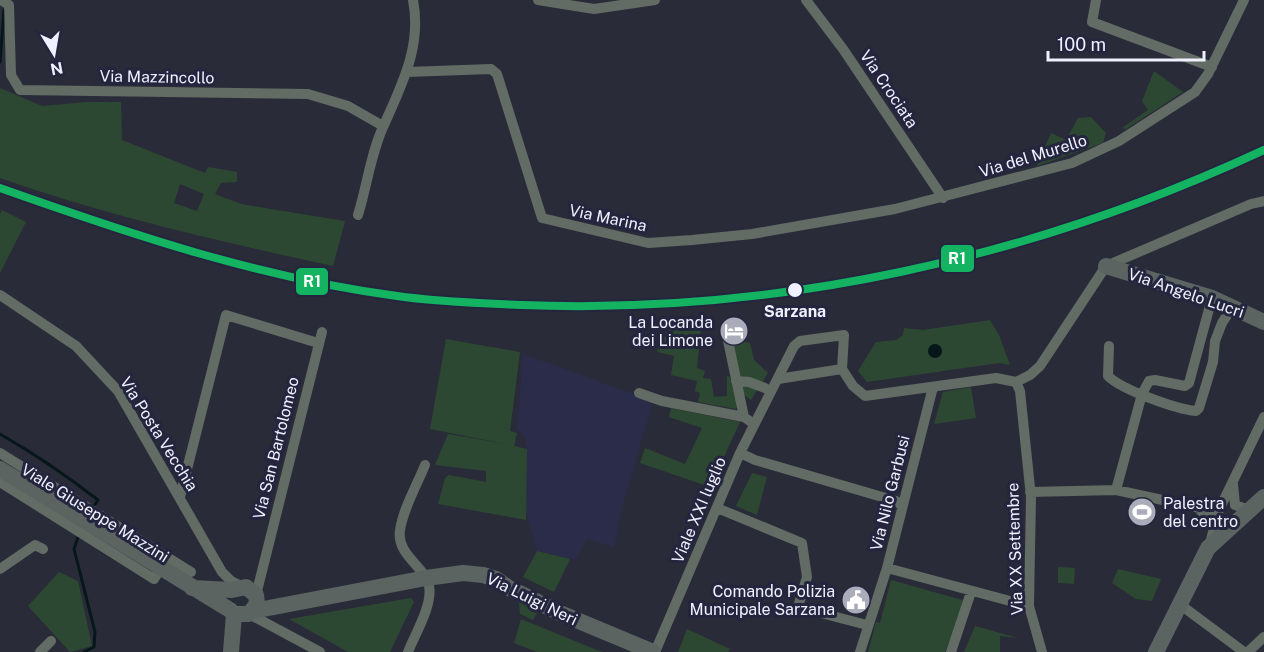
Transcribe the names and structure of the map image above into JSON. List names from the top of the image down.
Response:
{
  "streets": {
    "main road": ["Via Angelo Lucri", "Viale Giuseppe Mazzini", "Via Luigi Neri"],
    "street": [
      "Via Mazzincollo",
      "Via Crociata",
      "Via del Murello",
      "Via Marina",
      "Via Posta Vecchia",
      "Via San Bartolomeo",
      "Via Nilo Garbusi",
      "Viale XXI luglio",
      "Via XX Settembre"
    ]
  },
  "crossings": [
    ["Via Crociata", "Via del Murello"],
    ["Via Crociata", "Via Marina"],
    ["Via del Murello", "Via Marina"],
    ["Via Posta Vecchia", "Via San Bartolomeo"],
    ["Via Posta Vecchia", "Viale Giuseppe Mazzini"],
    ["Via Posta Vecchia", "Via Luigi Neri"],
    ["Via San Bartolomeo", "Viale Giuseppe Mazzini"],
    ["Via San Bartolomeo", "Via Luigi Neri"],
    ["Via Nilo Garbusi", "Via XX Settembre"],
    ["Viale XXI luglio", "Via Luigi Neri"],
    ["Viale Giuseppe Mazzini", "Via Luigi Neri"]
  ],
  "places": {
    "other": ["Sarzana"],
    "hotel": ["La Locanda dei Limone"],
    "sports": ["Palestra del centro"],
    "public building": ["Comando Polizia Municipale Sarzana"]
  },
  "lines": ["transit line R1"],
  "scale_bar": "100 m",
  "north": "bottom"
}
